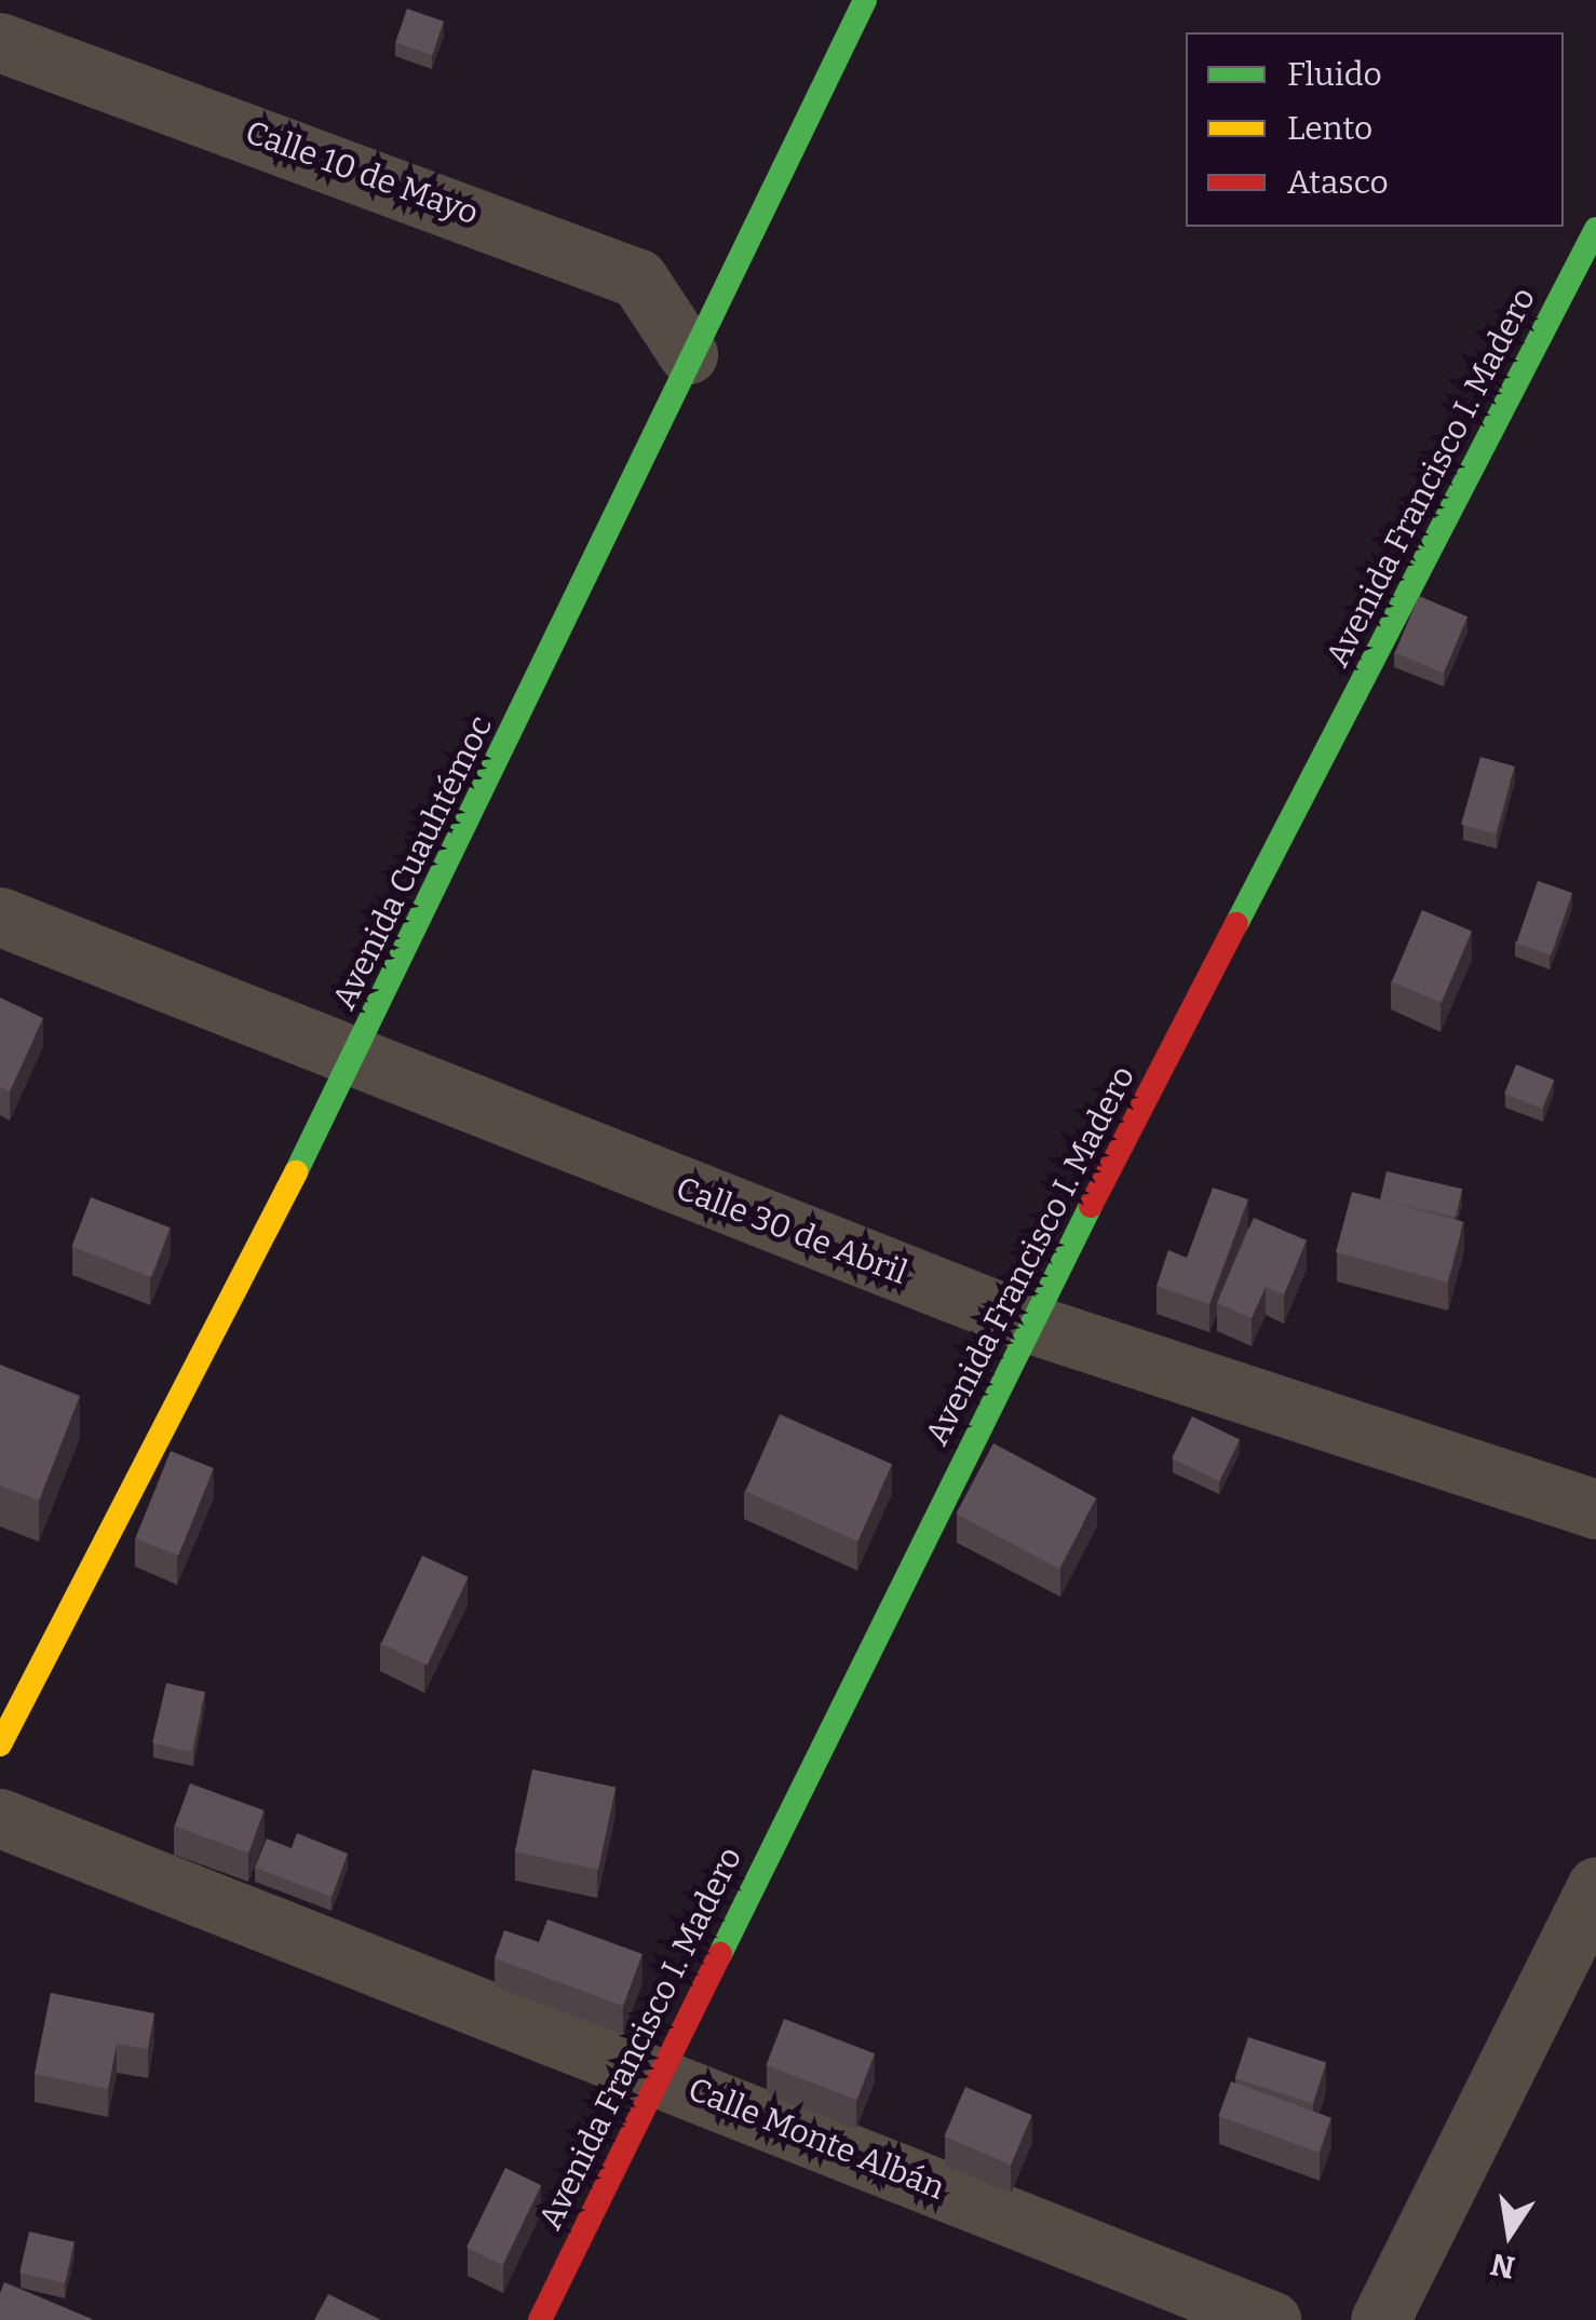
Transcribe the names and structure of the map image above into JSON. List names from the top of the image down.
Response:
{
  "streets": {
    "street": [
      "Calle 10 de Mayo",
      "Avenida Francisco I. Madero",
      "Avenida Cuauhtémoc",
      "Calle 30 de Abril",
      "Calle Monte Albán"
    ]
  },
  "crossings": [
    ["Calle 10 de Mayo", "Avenida Cuauhtémoc"],
    ["Avenida Francisco I. Madero", "Calle 30 de Abril"],
    ["Avenida Francisco I. Madero", "Calle Monte Albán"],
    ["Avenida Cuauhtémoc", "Calle 30 de Abril"]
  ],
  "legend": ["Fluido", "Lento", "Atasco"],
  "north": "bottom"
}
